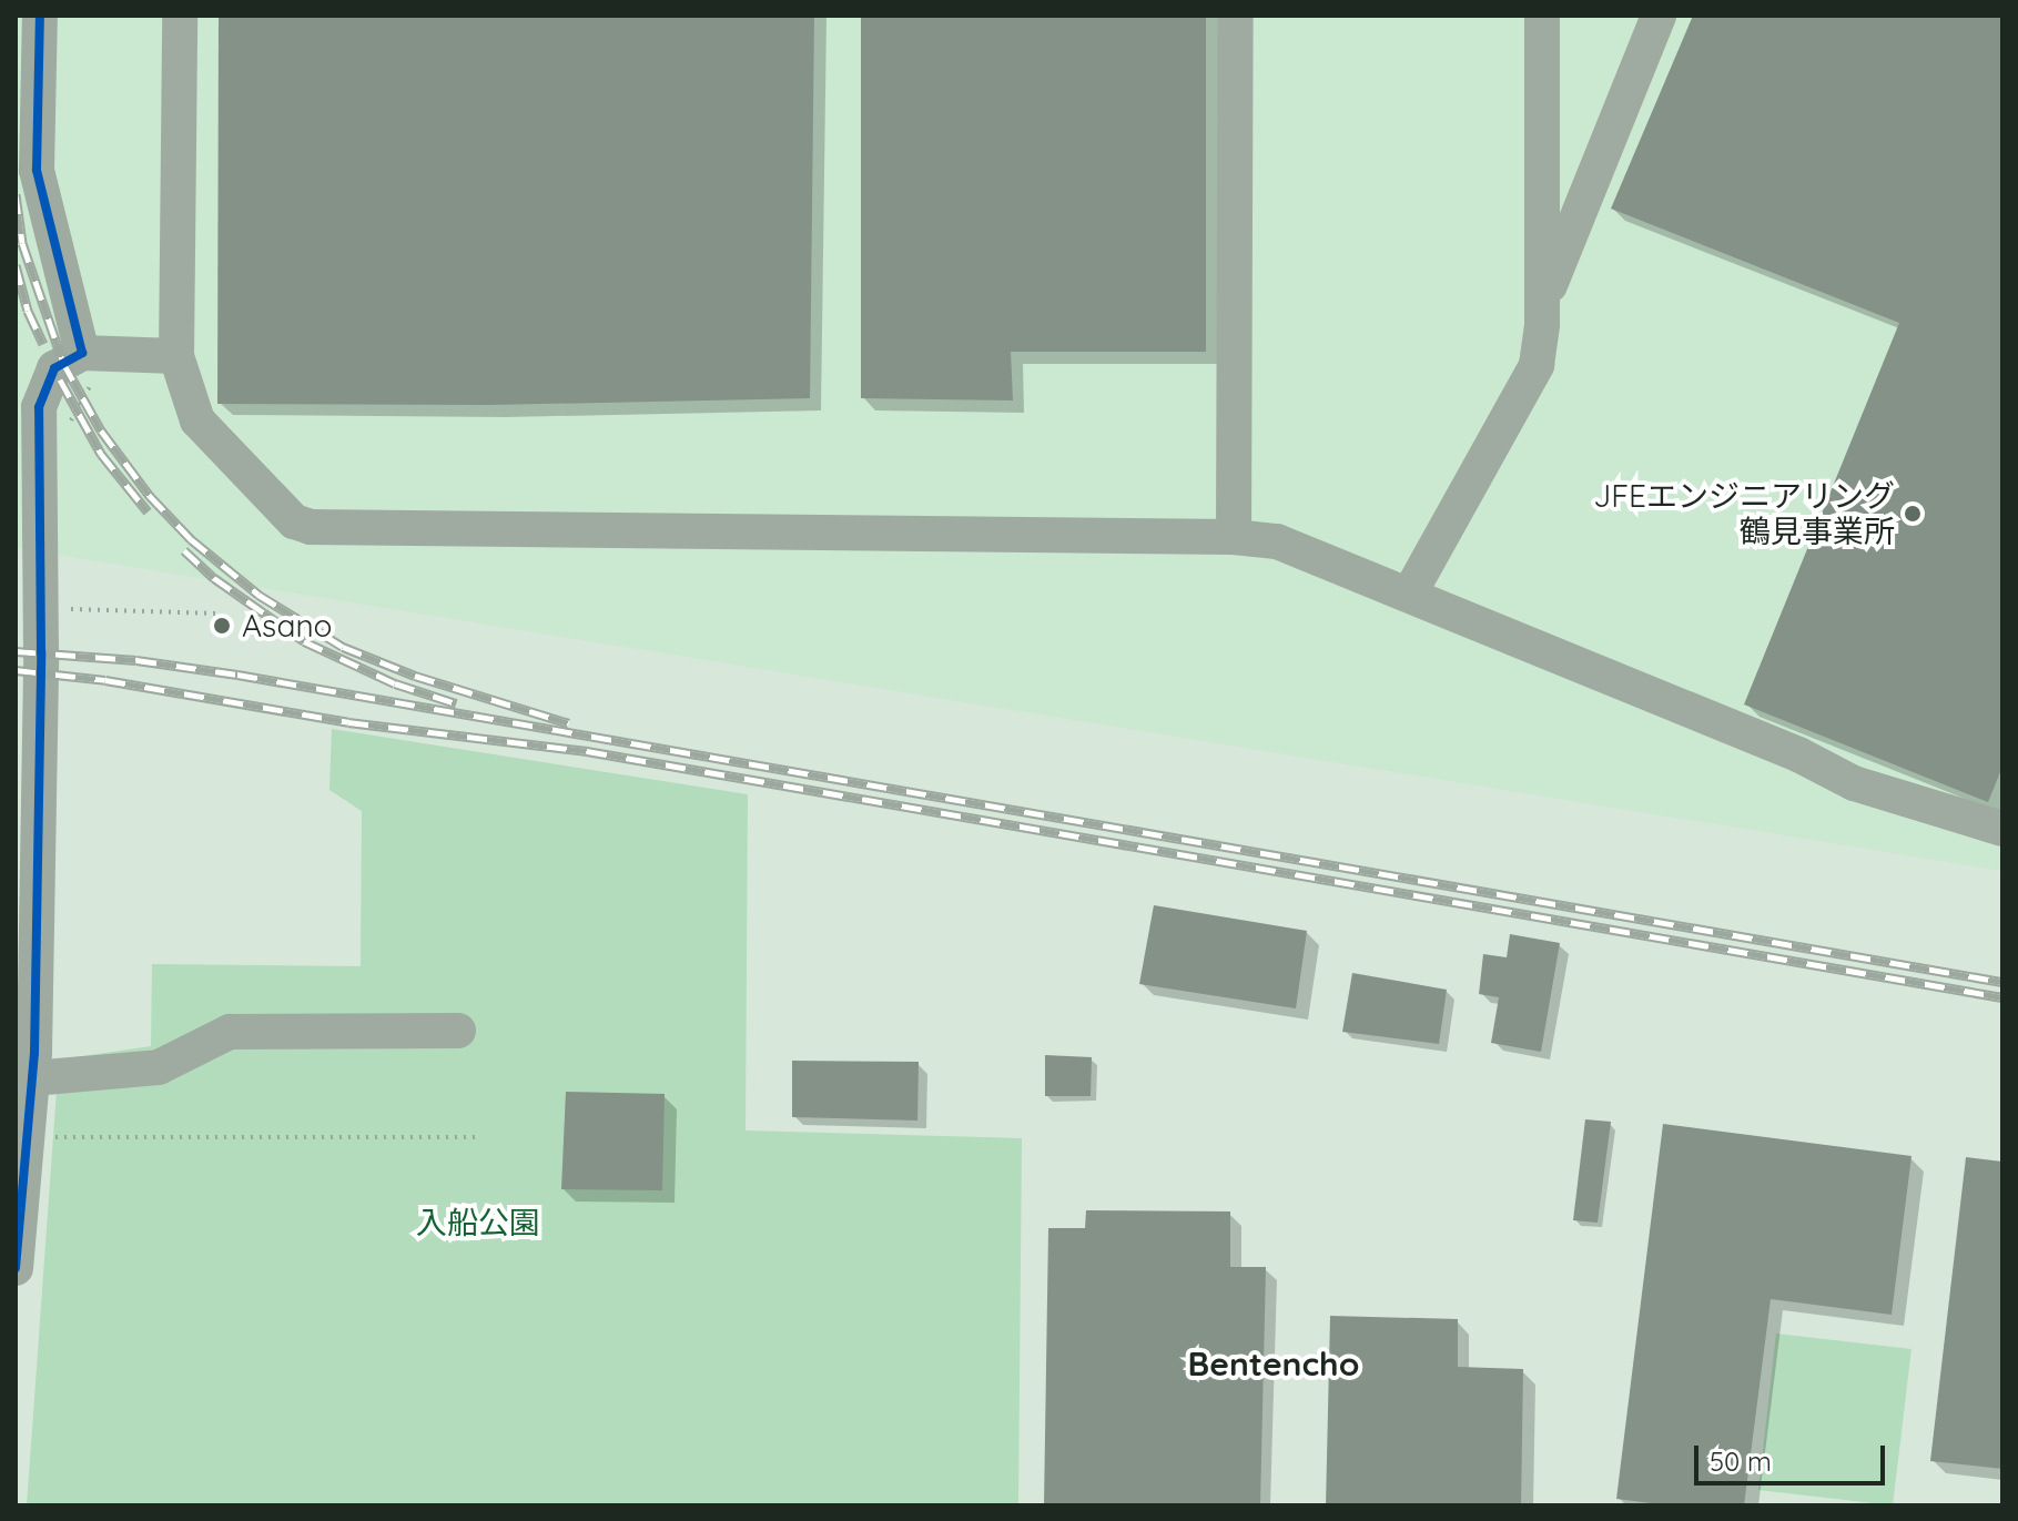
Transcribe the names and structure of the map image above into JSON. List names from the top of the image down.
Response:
{
  "districts": ["Bentencho"],
  "parks": ["入船公園"],
  "places": ["JFEエンジニアリング 鶴見事業所", "Asano"],
  "scale_bar": "50 m"
}
